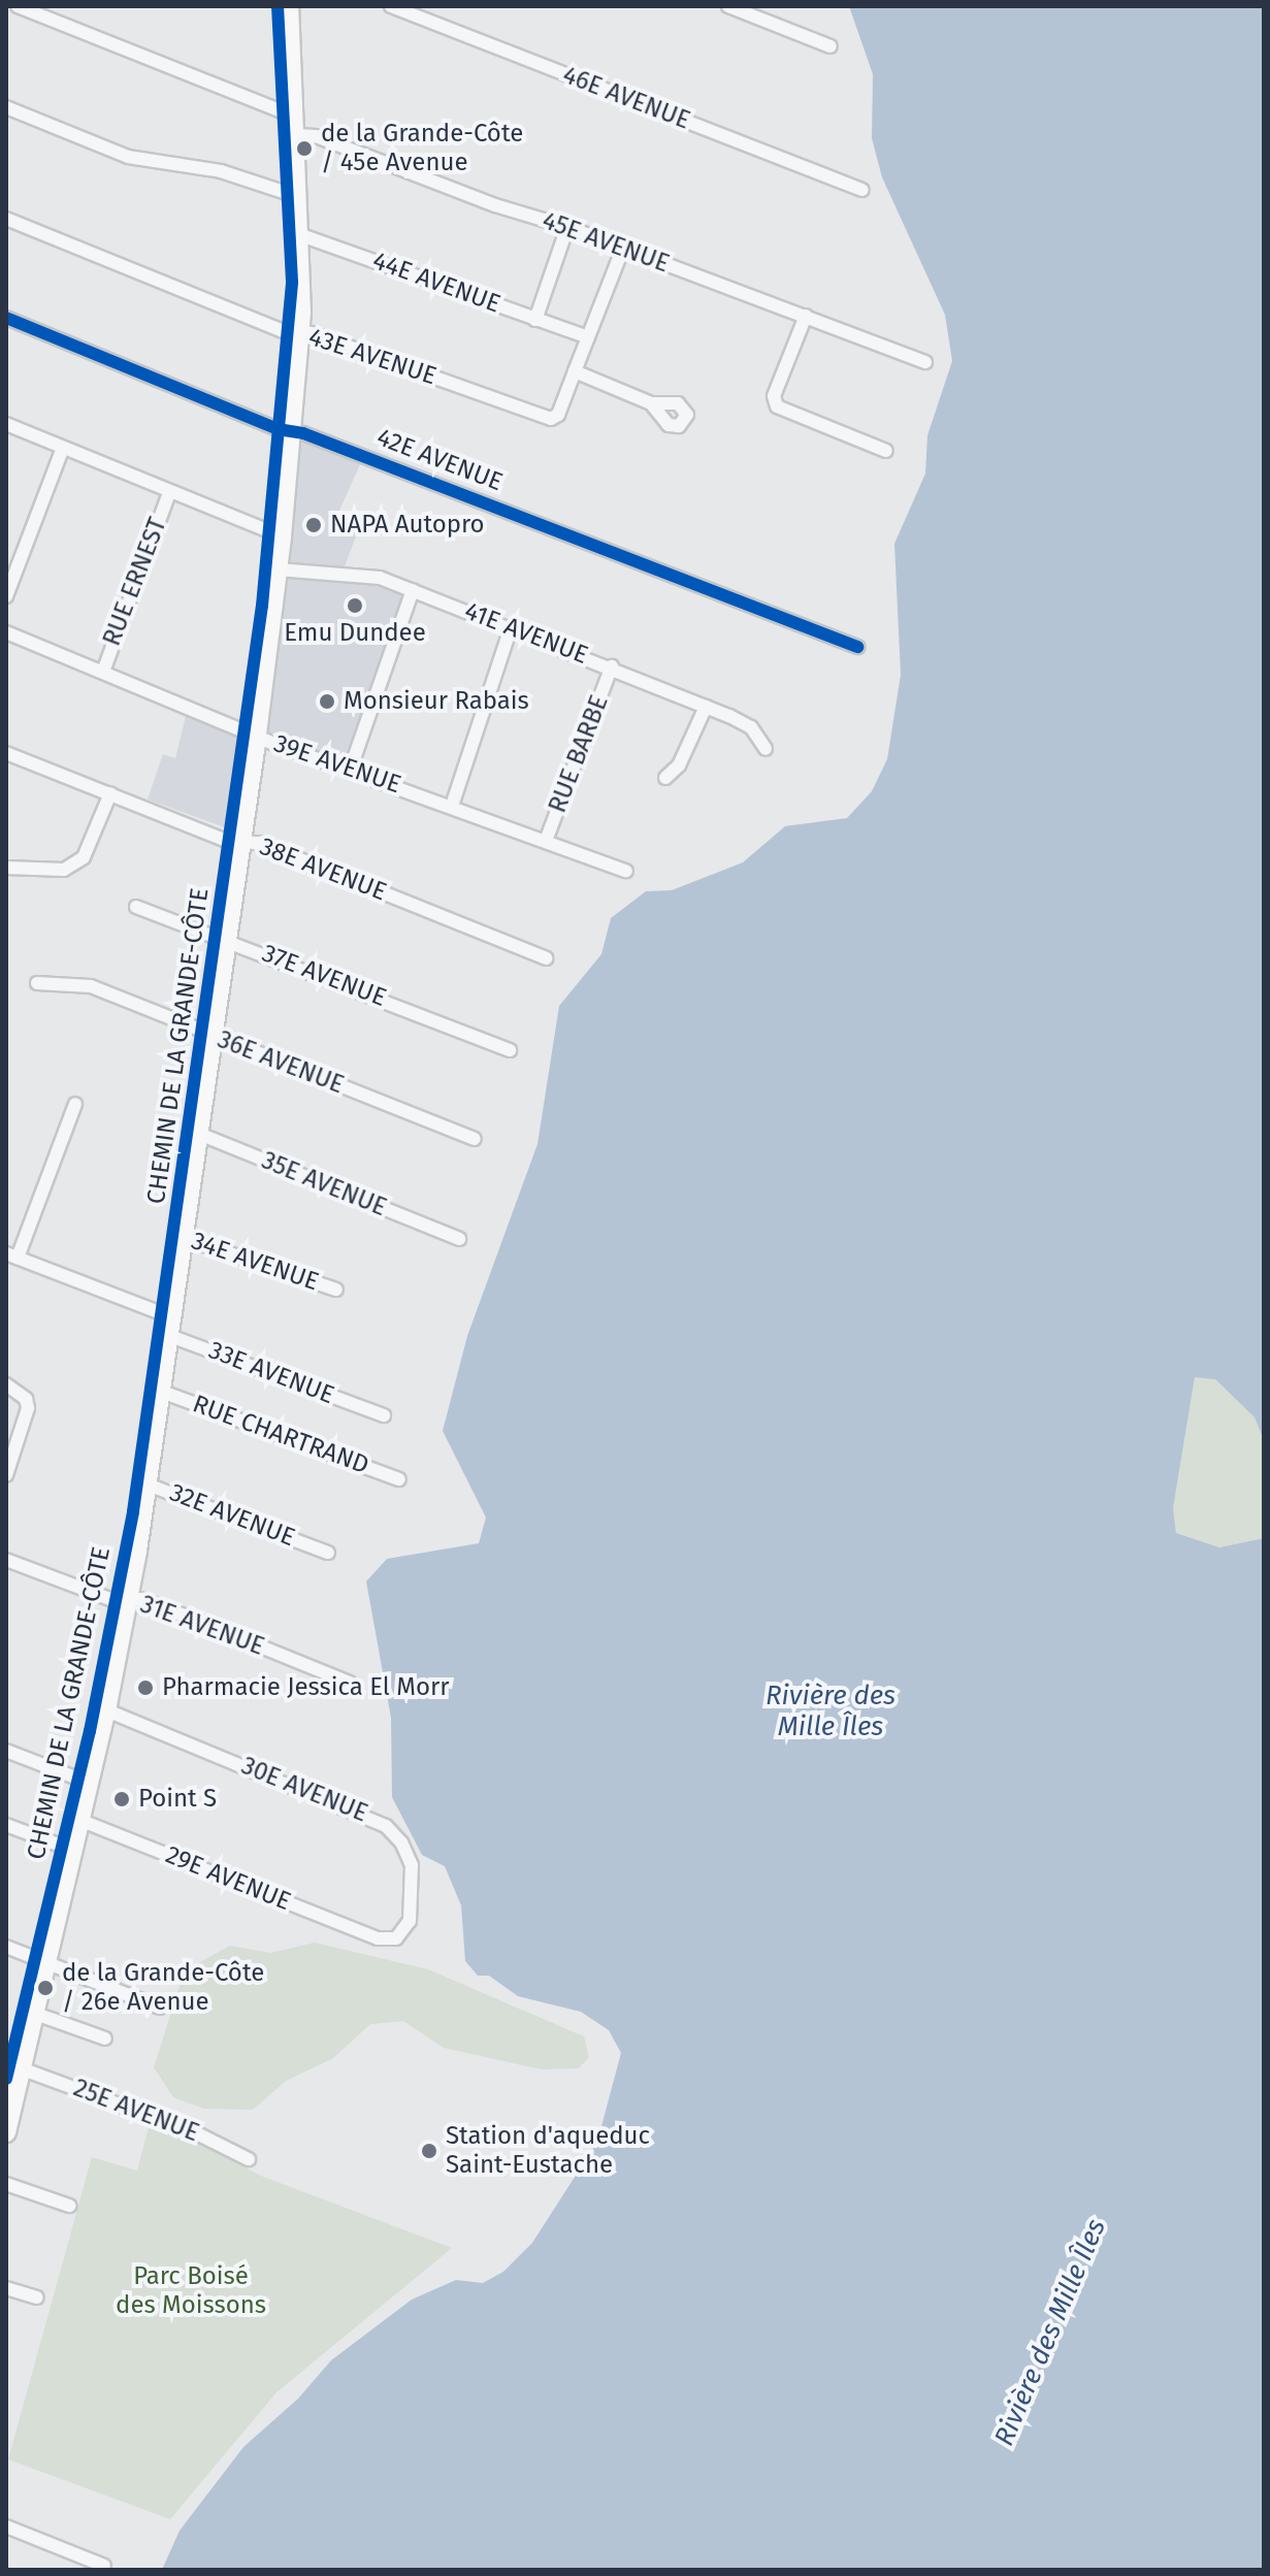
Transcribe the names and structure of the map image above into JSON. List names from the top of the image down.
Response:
{
  "streets": {
    "main road": ["CHEMIN DE LA GRANDE-CÔTE"],
    "street": [
      "46E AVENUE",
      "45E AVENUE",
      "44E AVENUE",
      "43E AVENUE",
      "42E AVENUE",
      "RUE ERNEST",
      "41E AVENUE",
      "RUE BARBE",
      "39E AVENUE",
      "38E AVENUE",
      "37E AVENUE",
      "36E AVENUE",
      "35E AVENUE",
      "34E AVENUE",
      "33E AVENUE",
      "RUE CHARTRAND",
      "32E AVENUE",
      "31E AVENUE",
      "30E AVENUE",
      "29E AVENUE",
      "25E AVENUE"
    ]
  },
  "crossings": [
    ["45E AVENUE", "CHEMIN DE LA GRANDE-CÔTE"],
    ["44E AVENUE", "CHEMIN DE LA GRANDE-CÔTE"],
    ["43E AVENUE", "CHEMIN DE LA GRANDE-CÔTE"],
    ["42E AVENUE", "CHEMIN DE LA GRANDE-CÔTE"],
    ["RUE ERNEST", "39E AVENUE"],
    ["41E AVENUE", "RUE BARBE"],
    ["41E AVENUE", "CHEMIN DE LA GRANDE-CÔTE"],
    ["RUE BARBE", "39E AVENUE"],
    ["39E AVENUE", "CHEMIN DE LA GRANDE-CÔTE"],
    ["38E AVENUE", "CHEMIN DE LA GRANDE-CÔTE"],
    ["37E AVENUE", "CHEMIN DE LA GRANDE-CÔTE"],
    ["CHEMIN DE LA GRANDE-CÔTE", "36E AVENUE"],
    ["CHEMIN DE LA GRANDE-CÔTE", "35E AVENUE"],
    ["CHEMIN DE LA GRANDE-CÔTE", "34E AVENUE"],
    ["CHEMIN DE LA GRANDE-CÔTE", "33E AVENUE"],
    ["CHEMIN DE LA GRANDE-CÔTE", "RUE CHARTRAND"],
    ["CHEMIN DE LA GRANDE-CÔTE", "32E AVENUE"],
    ["CHEMIN DE LA GRANDE-CÔTE", "31E AVENUE"],
    ["CHEMIN DE LA GRANDE-CÔTE", "30E AVENUE"],
    ["CHEMIN DE LA GRANDE-CÔTE", "29E AVENUE"],
    ["CHEMIN DE LA GRANDE-CÔTE", "25E AVENUE"],
    ["30E AVENUE", "29E AVENUE"]
  ],
  "water": ["Rivière des Mille Îles"],
  "parks": ["Parc Boisé des Moissons"],
  "places": [
    "de la Grande-Côte / 45e Avenue",
    "NAPA Autopro",
    "Emu Dundee",
    "Monsieur Rabais",
    "Pharmacie Jessica El Morr",
    "Point S",
    "de la Grande-Côte / 26e Avenue",
    "Station d'aqueduc Saint-Eustache"
  ]
}
